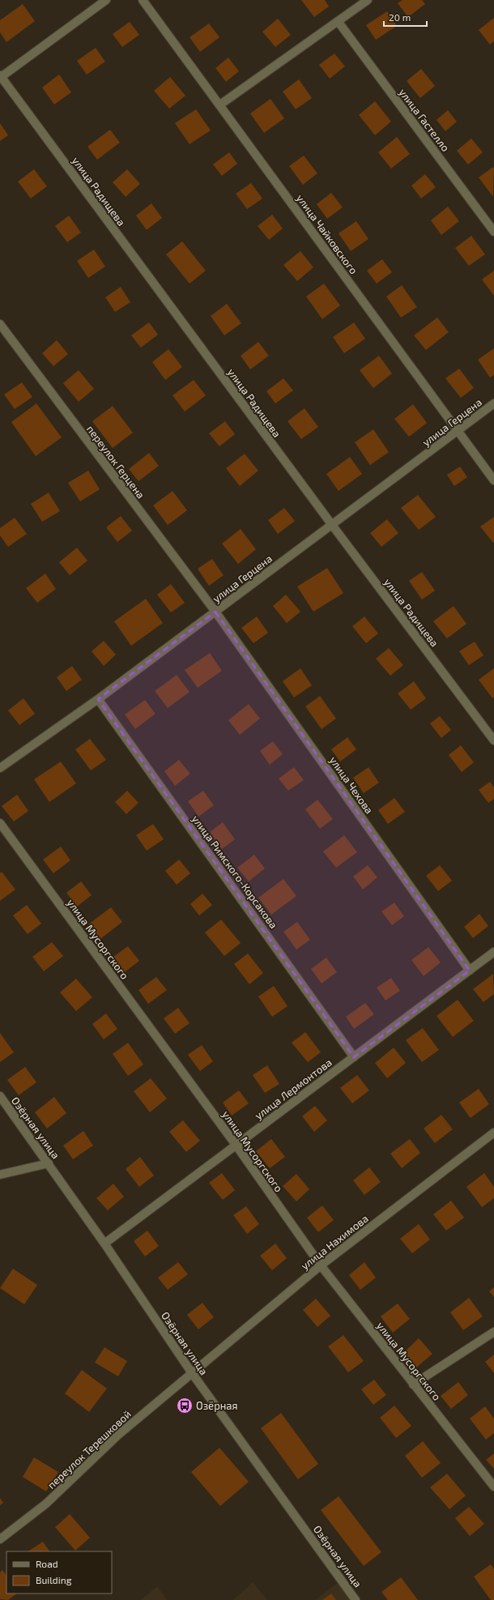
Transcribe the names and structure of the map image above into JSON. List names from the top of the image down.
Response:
{
  "streets": {
    "street": [
      "улица Гастелло",
      "улица Радищева",
      "улица Чайковского",
      "улица Герцена",
      "переулок Герцена",
      "улица Чехова",
      "улица Римского-Корсакова",
      "улица Мусоргского",
      "улица Лермонтова",
      "Озёрная улица",
      "улица Нахимова",
      "переулок Терешковой"
    ]
  },
  "crossings": [
    ["улица Радищева", "улица Герцена"],
    ["улица Чайковского", "улица Герцена"],
    ["улица Герцена", "переулок Герцена"],
    ["улица Герцена", "улица Чехова"],
    ["улица Герцена", "улица Римского-Корсакова"],
    ["переулок Герцена", "улица Чехова"],
    ["улица Чехова", "улица Лермонтова"],
    ["улица Римского-Корсакова", "улица Лермонтова"],
    ["улица Мусоргского", "улица Лермонтова"],
    ["улица Мусоргского", "улица Нахимова"],
    ["улица Лермонтова", "Озёрная улица"],
    ["Озёрная улица", "улица Нахимова"],
    ["Озёрная улица", "переулок Терешковой"],
    ["улица Нахимова", "переулок Терешковой"]
  ],
  "places": {
    "bus stop": ["Озёрная"]
  },
  "legend": ["Road", "Building"],
  "scale_bar": "20 m"
}
